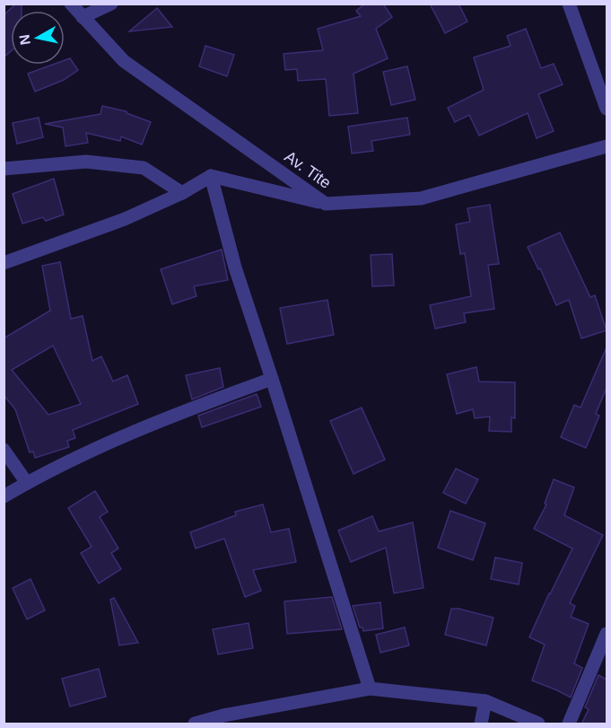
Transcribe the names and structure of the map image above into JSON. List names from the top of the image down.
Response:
{
  "streets": {
    "street": ["Av. Tite"]
  },
  "north": "left"
}
